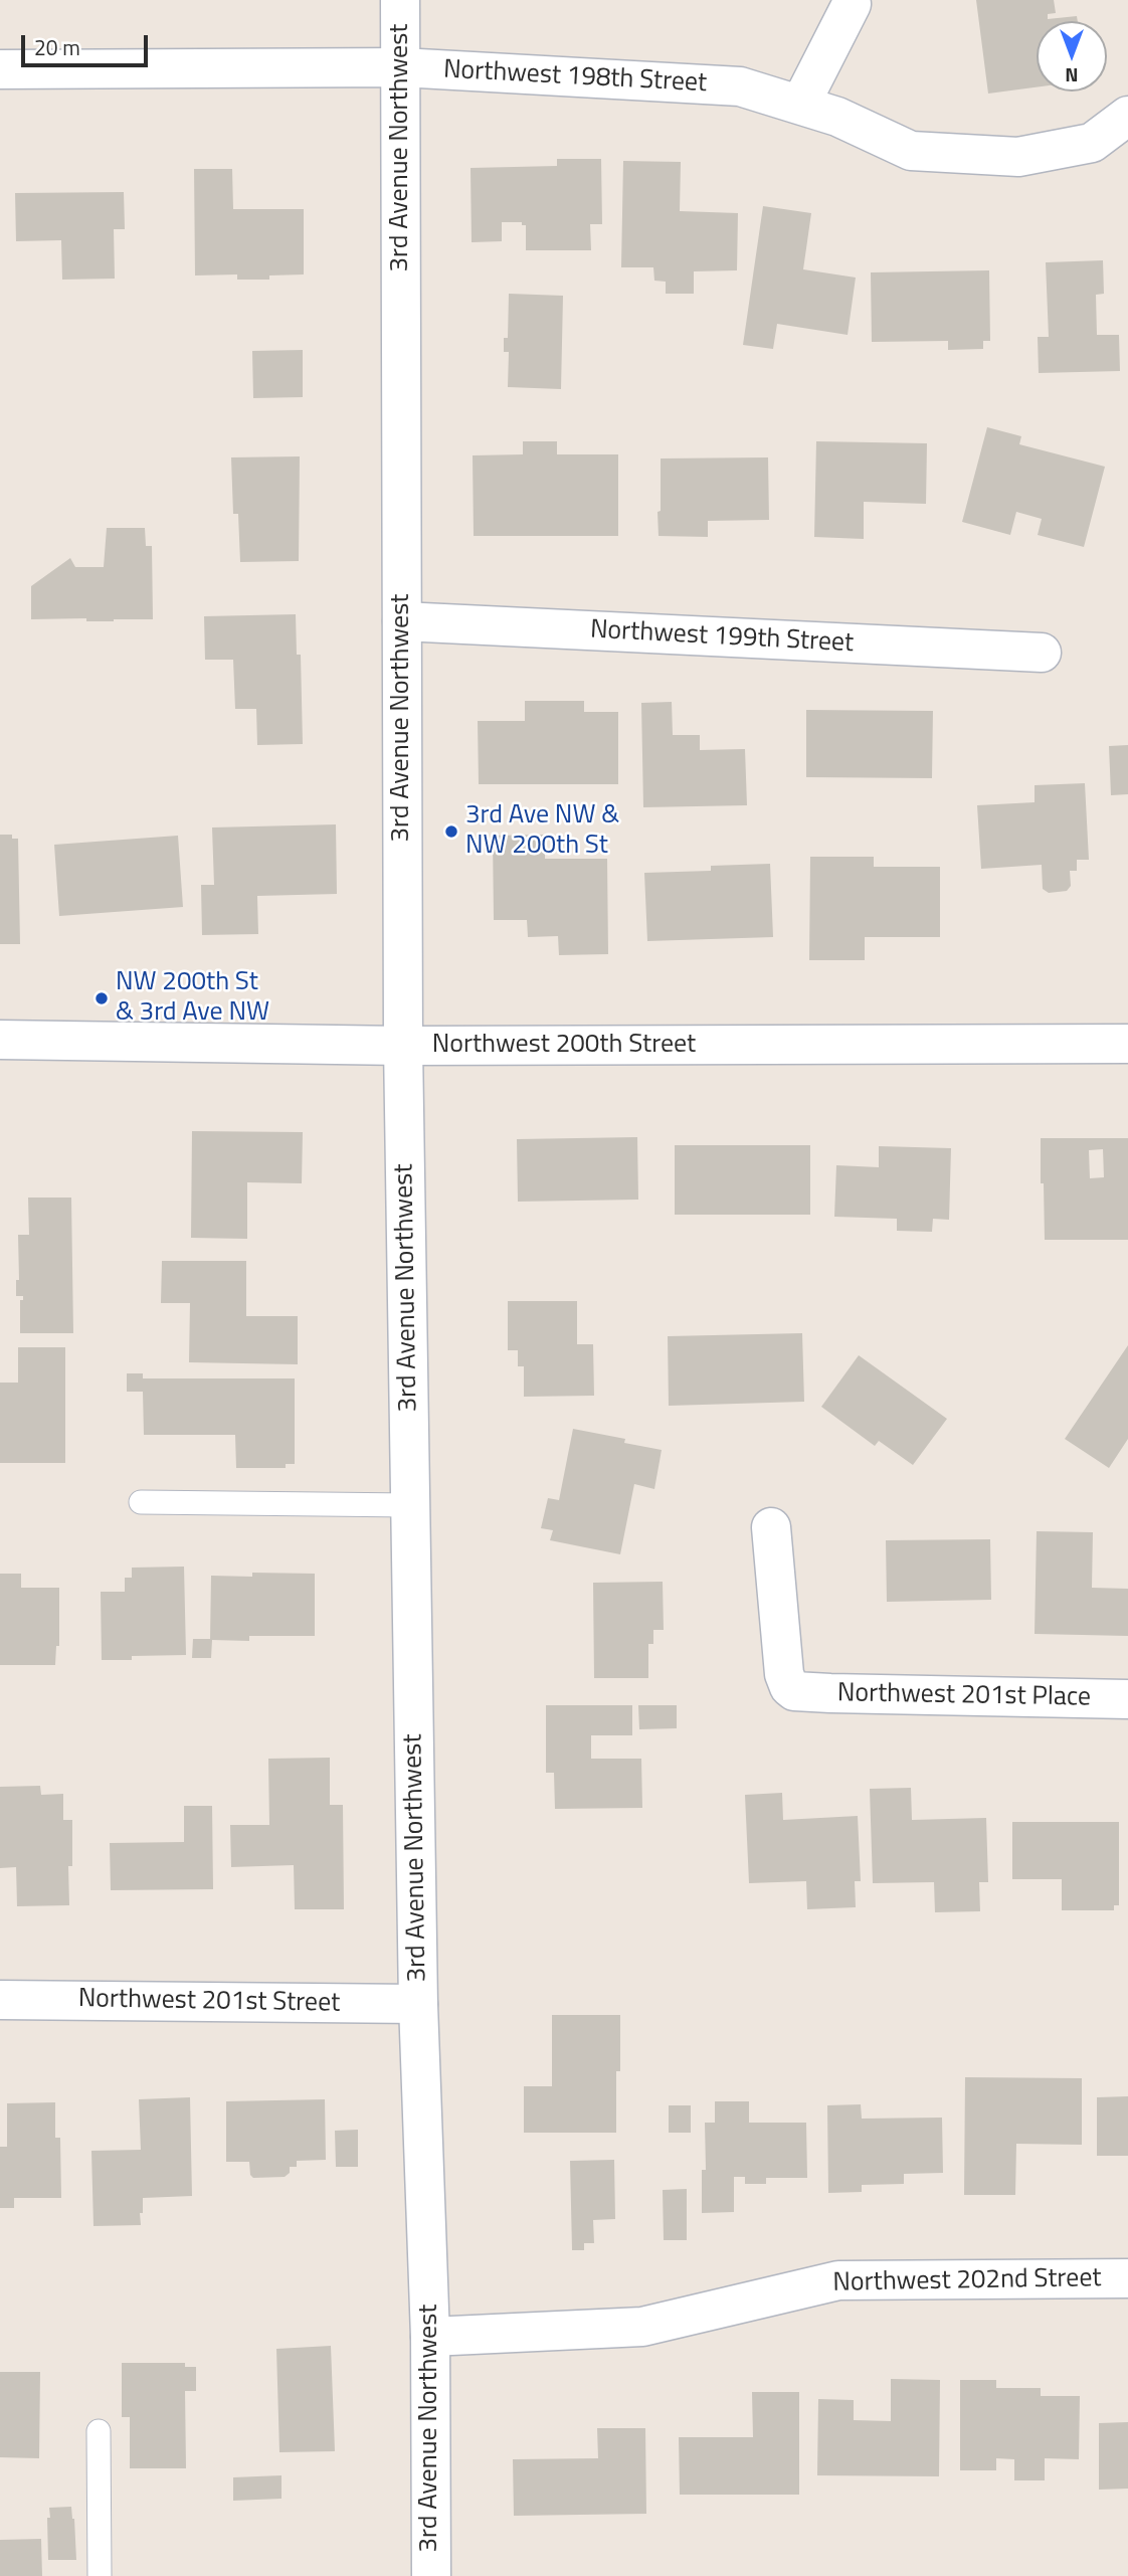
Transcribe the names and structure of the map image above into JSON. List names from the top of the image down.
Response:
{
  "streets": {
    "street": [
      "Northwest 198th Street",
      "3rd Avenue Northwest",
      "Northwest 199th Street",
      "Northwest 200th Street",
      "Northwest 201st Place",
      "Northwest 201st Street",
      "Northwest 202nd Street"
    ]
  },
  "crossings": [
    ["Northwest 198th Street", "3rd Avenue Northwest"],
    ["3rd Avenue Northwest", "Northwest 199th Street"],
    ["3rd Avenue Northwest", "Northwest 200th Street"],
    ["3rd Avenue Northwest", "Northwest 201st Street"],
    ["3rd Avenue Northwest", "Northwest 202nd Street"]
  ],
  "places": ["3rd Ave NW & NW 200th St", "NW 200th St & 3rd Ave NW"],
  "scale_bar": "20 m",
  "north": "bottom"
}
